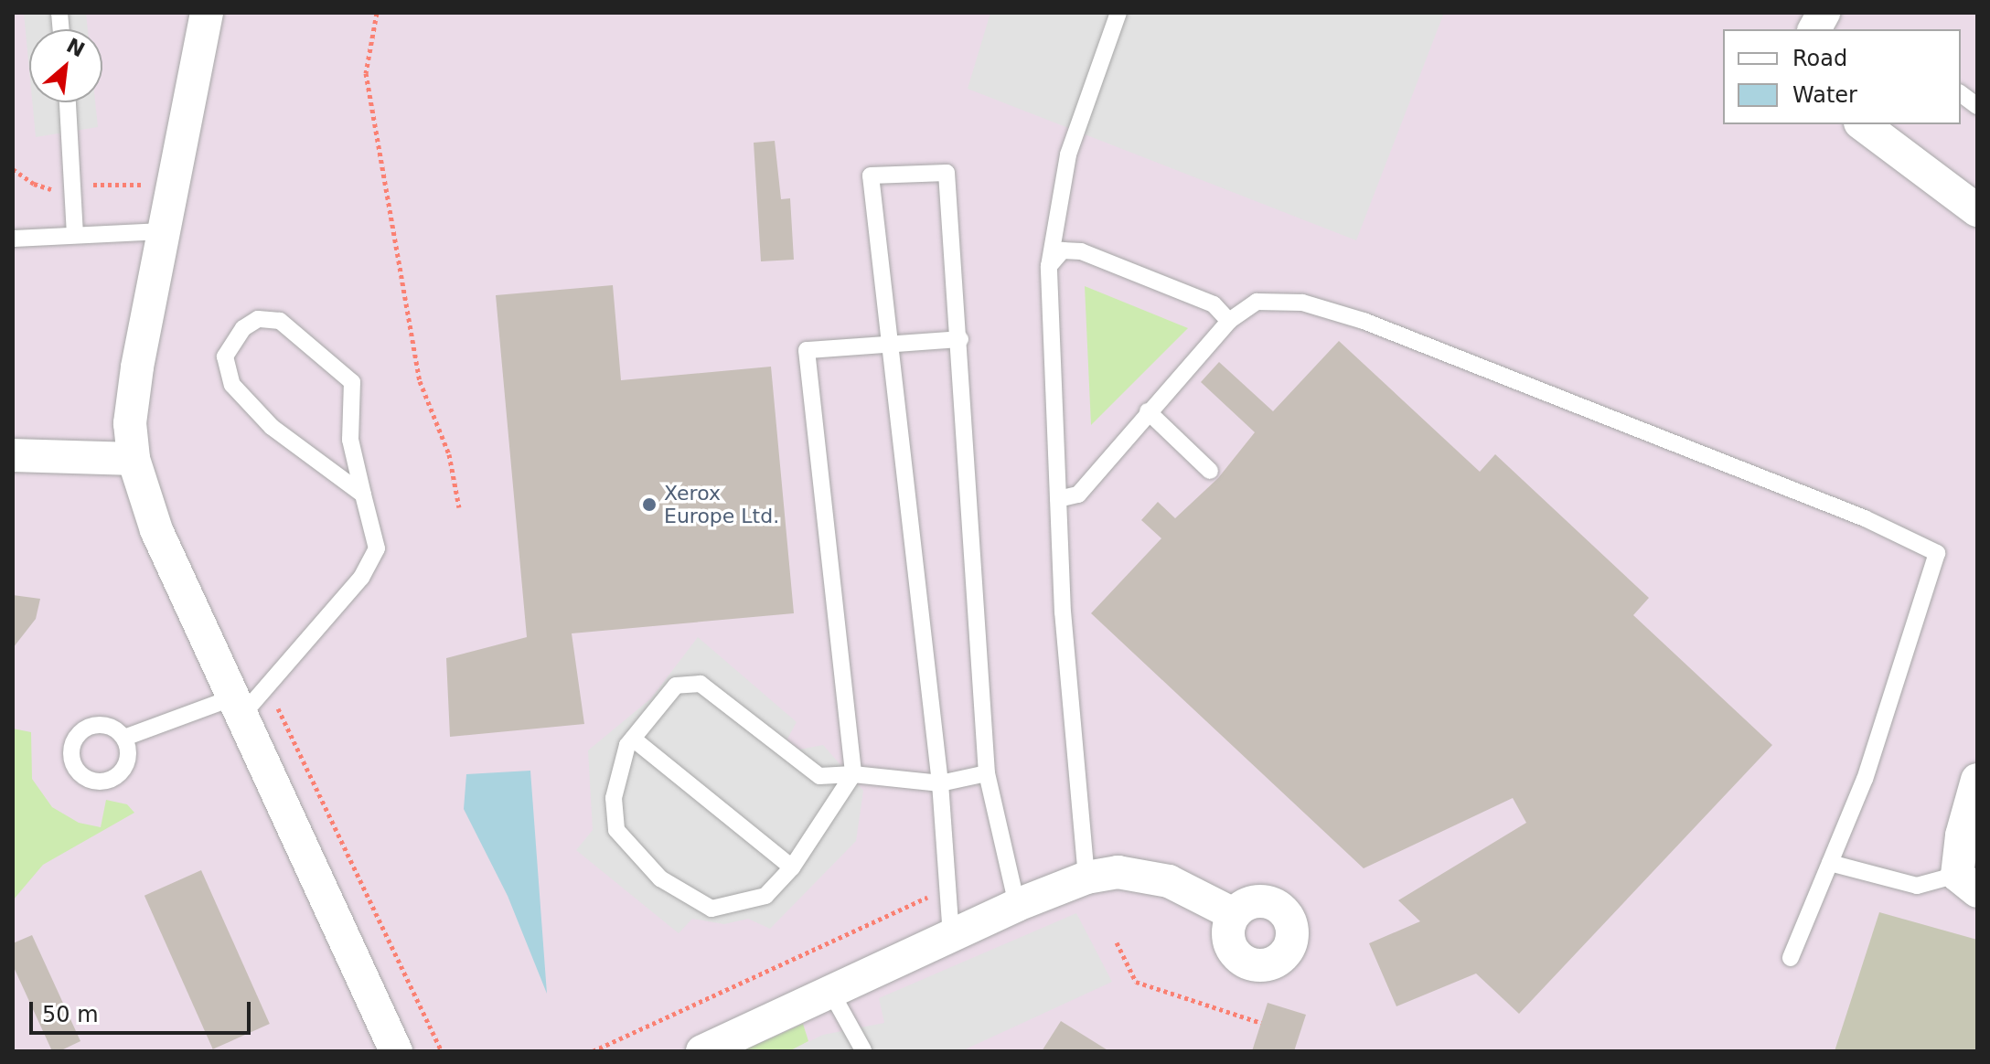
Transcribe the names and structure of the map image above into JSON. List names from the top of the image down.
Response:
{
  "places": ["Xerox Europe Ltd."],
  "legend": ["Road", "Water"],
  "scale_bar": "50 m",
  "north": "top right"
}
